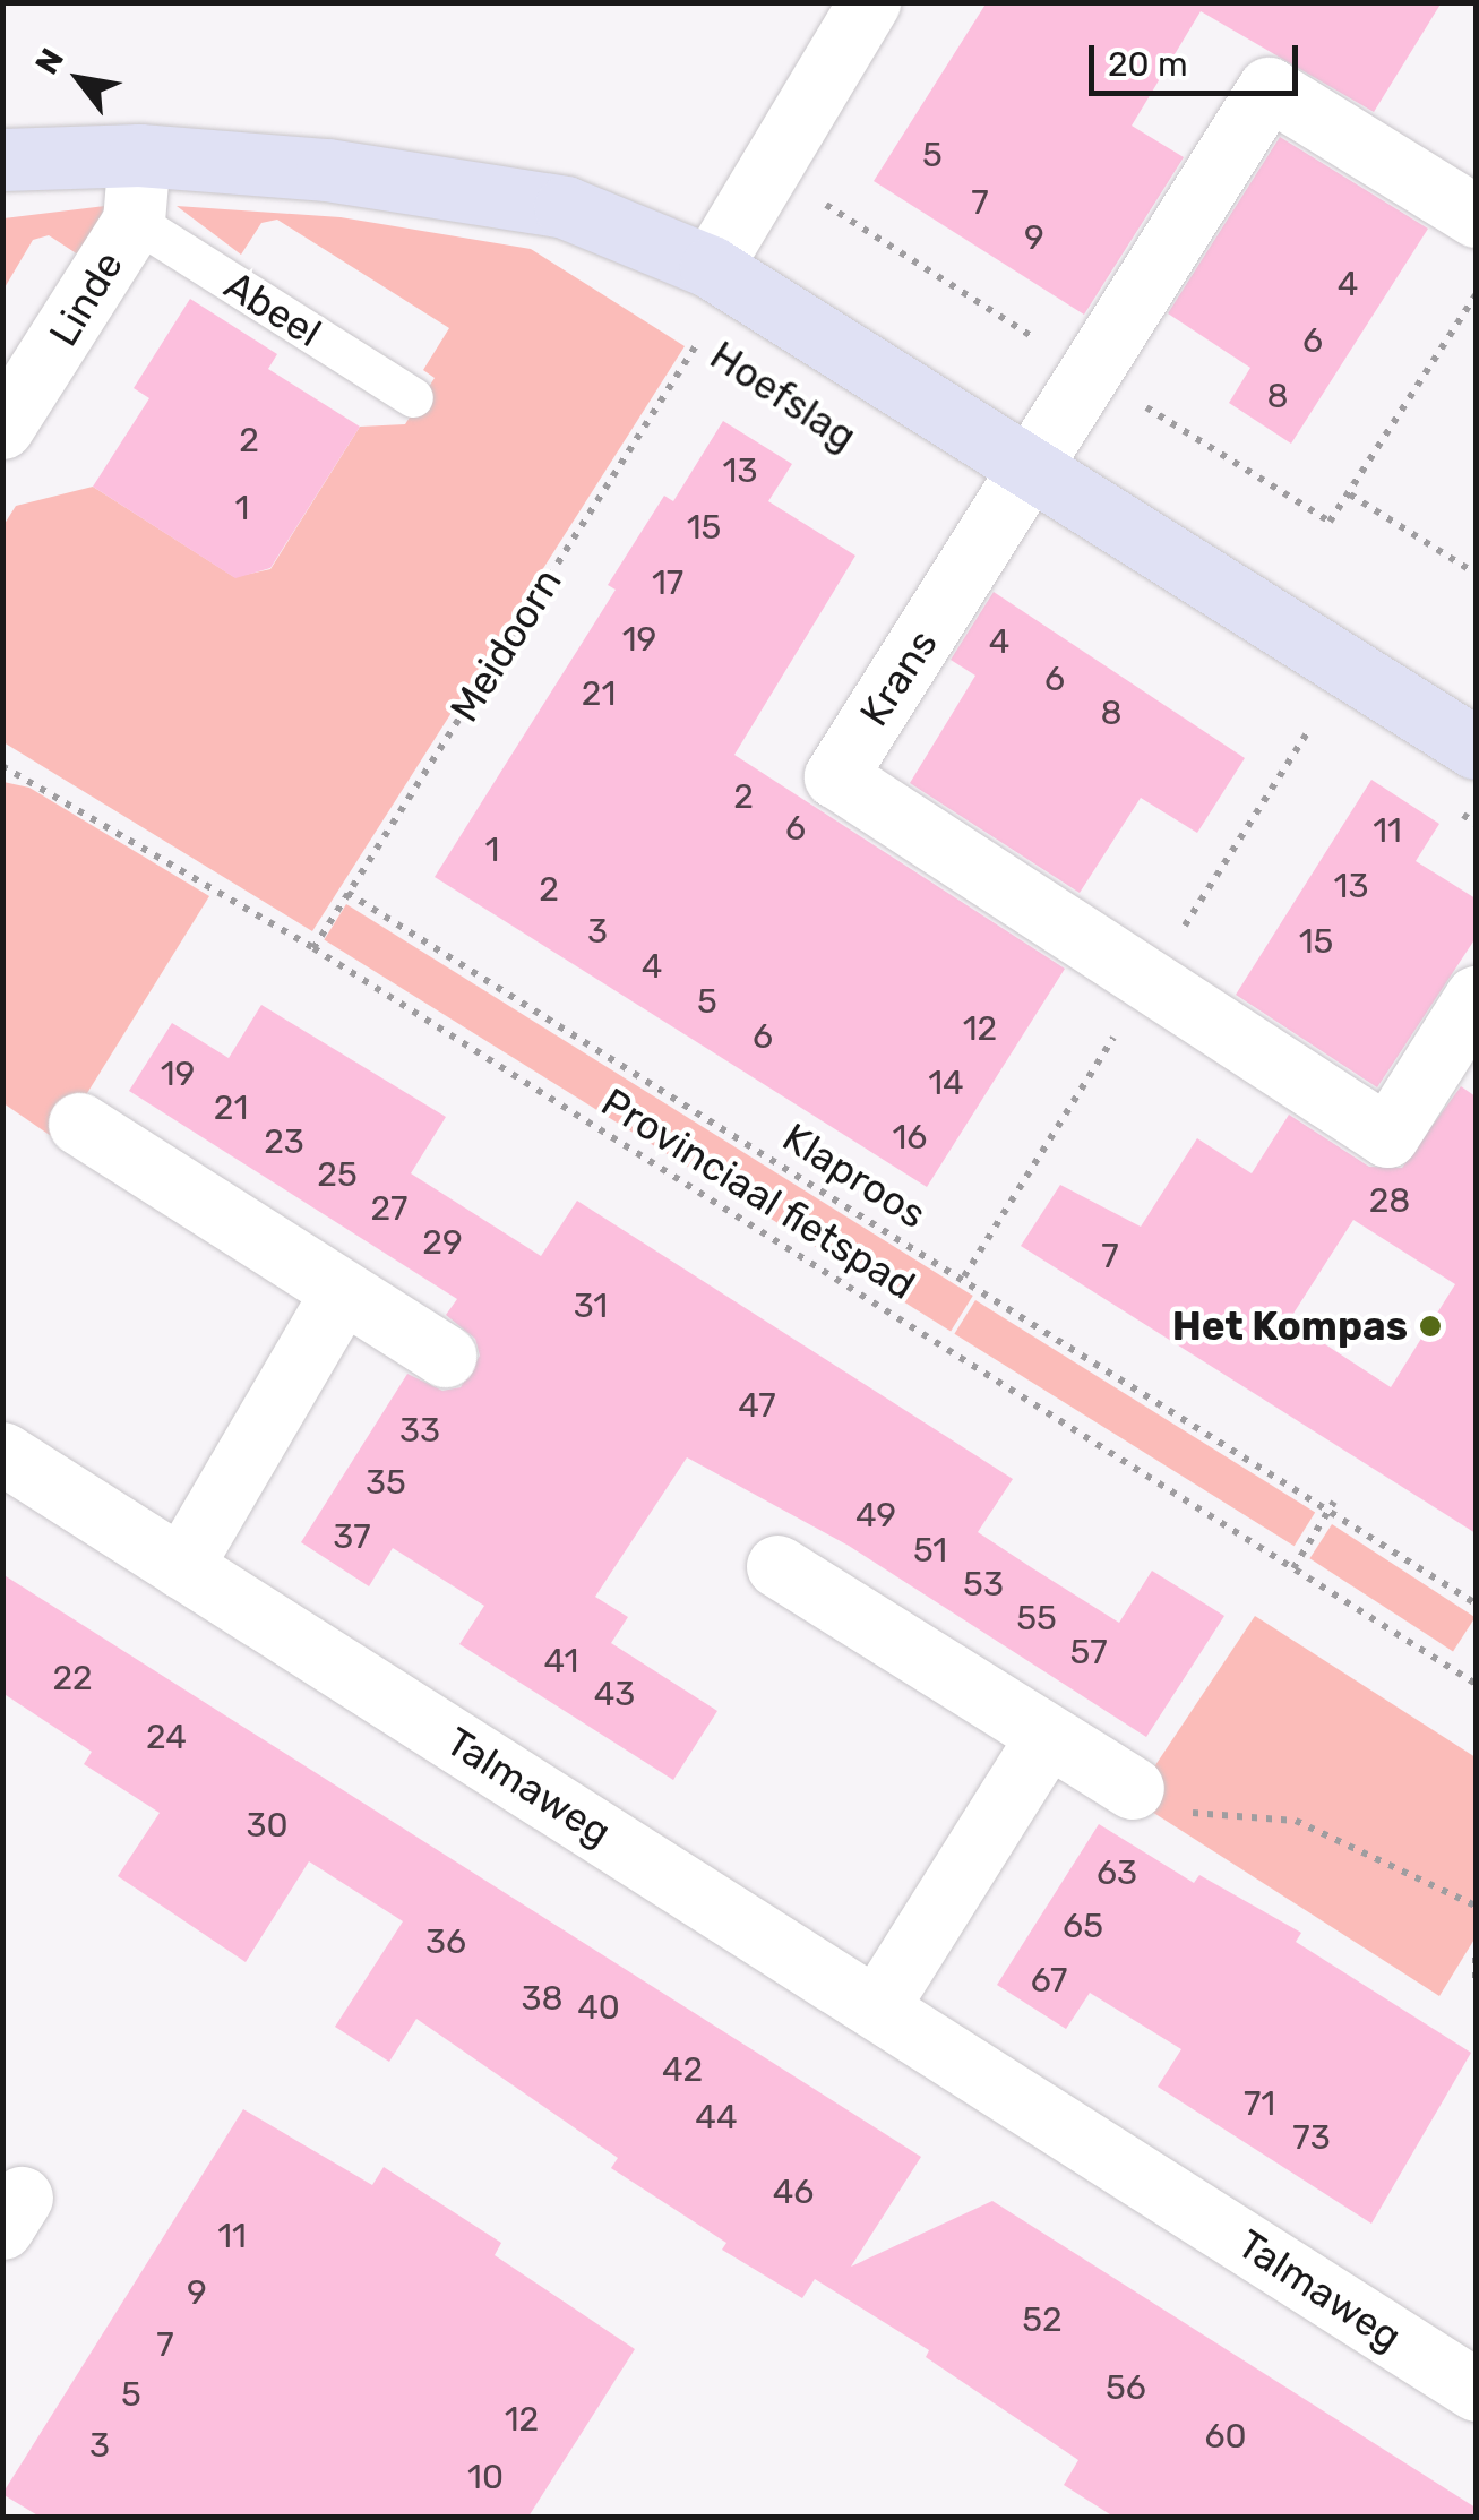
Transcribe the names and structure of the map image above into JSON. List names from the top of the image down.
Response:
{
  "streets": {
    "street": [
      "Linde",
      "Hoefslag",
      "Krans",
      "Talmaweg"
    ],
    "lane": ["Abeel"],
    "path": ["Meidoorn", "Klaproos", "Provinciaal fietspad"]
  },
  "crossings": [
    ["Linde", "Abeel"],
    ["Linde", "Hoefslag"],
    ["Hoefslag", "Meidoorn"],
    ["Hoefslag", "Krans"],
    ["Meidoorn", "Klaproos"],
    ["Meidoorn", "Provinciaal fietspad"]
  ],
  "places": ["Het Kompas"],
  "house_numbers": [
    "5",
    "7",
    "9",
    "4",
    "6",
    "8",
    "2",
    "13",
    "1",
    "15",
    "17",
    "19",
    "4",
    "6",
    "21",
    "8",
    "2",
    "6",
    "11",
    "1",
    "13",
    "2",
    "3",
    "15",
    "4",
    "5",
    "12",
    "6",
    "19",
    "14",
    "21",
    "16",
    "23",
    "25",
    "28",
    "27",
    "29",
    "7",
    "31",
    "47",
    "33",
    "35",
    "49",
    "37",
    "51",
    "53",
    "55",
    "57",
    "41",
    "22",
    "43",
    "24",
    "30",
    "63",
    "65",
    "36",
    "67",
    "38",
    "40",
    "42",
    "71",
    "44",
    "73",
    "46",
    "11",
    "9",
    "52",
    "7",
    "56",
    "5",
    "12",
    "60",
    "3",
    "10"
  ],
  "scale_bar": "20 m",
  "north": "top left"
}
